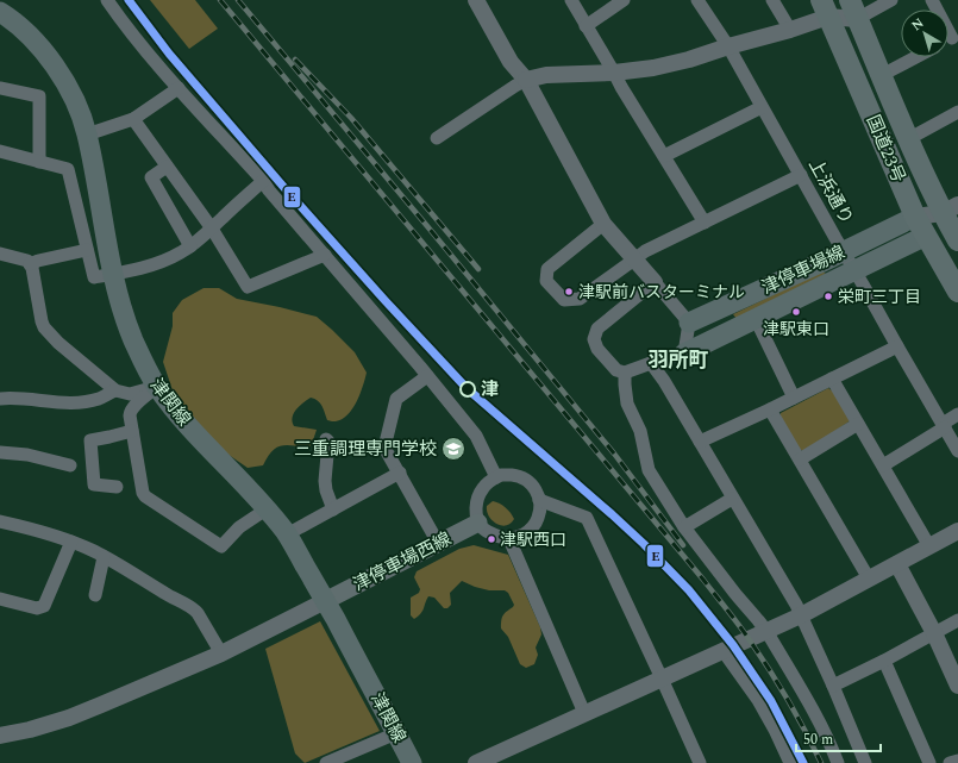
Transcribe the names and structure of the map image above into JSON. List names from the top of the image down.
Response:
{
  "streets": {
    "highway": ["国道23号"],
    "main road": ["津停車場線", "津関線", "津停車場西線"],
    "street": ["上浜通り"]
  },
  "crossings": [
    ["国道23号", "津停車場線"],
    ["上浜通り", "津停車場線"],
    ["津関線", "津停車場西線"]
  ],
  "districts": ["羽所町"],
  "places": {
    "other": [
      "津駅前バスターミナル",
      "栄町三丁目",
      "津駅東口",
      "津",
      "津駅西口"
    ],
    "school or university": ["三重調理専門学校"]
  },
  "lines": ["transit line E"],
  "scale_bar": "50 m",
  "north": "top left"
}
